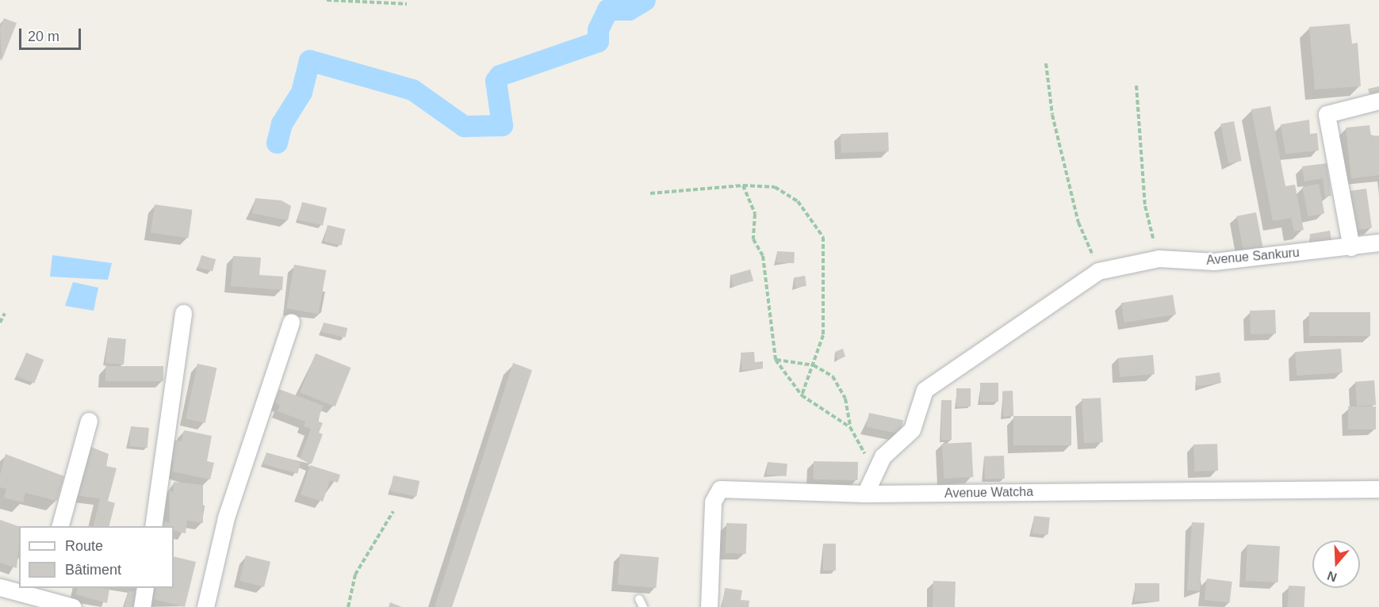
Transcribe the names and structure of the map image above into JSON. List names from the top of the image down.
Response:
{
  "streets": {
    "street": ["Avenue Sankuru", "Avenue Watcha"]
  },
  "legend": ["Route", "Bâtiment"],
  "scale_bar": "20 m",
  "north": "bottom"
}
